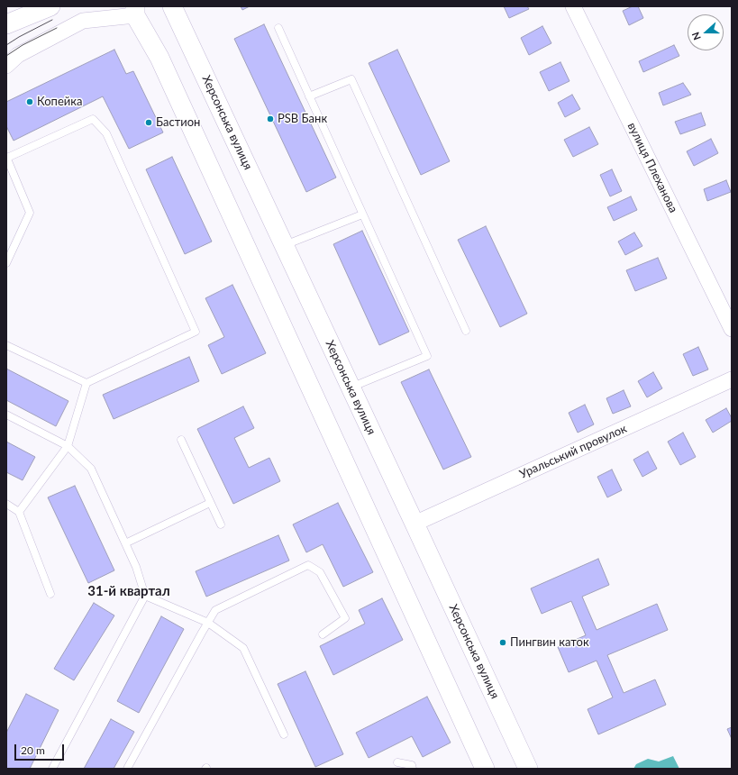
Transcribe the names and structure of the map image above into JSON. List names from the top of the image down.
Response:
{
  "streets": {
    "street": ["Херсонська вулиця", "вулиця Плеханова", "Уральський провулок"]
  },
  "crossings": [
    ["Херсонська вулиця", "Уральський провулок"]
  ],
  "districts": ["31-й квартал"],
  "places": [
    "Копейка",
    "PSB Банк",
    "Бастион",
    "Пингвин каток"
  ],
  "scale_bar": "20 m",
  "north": "left"
}
